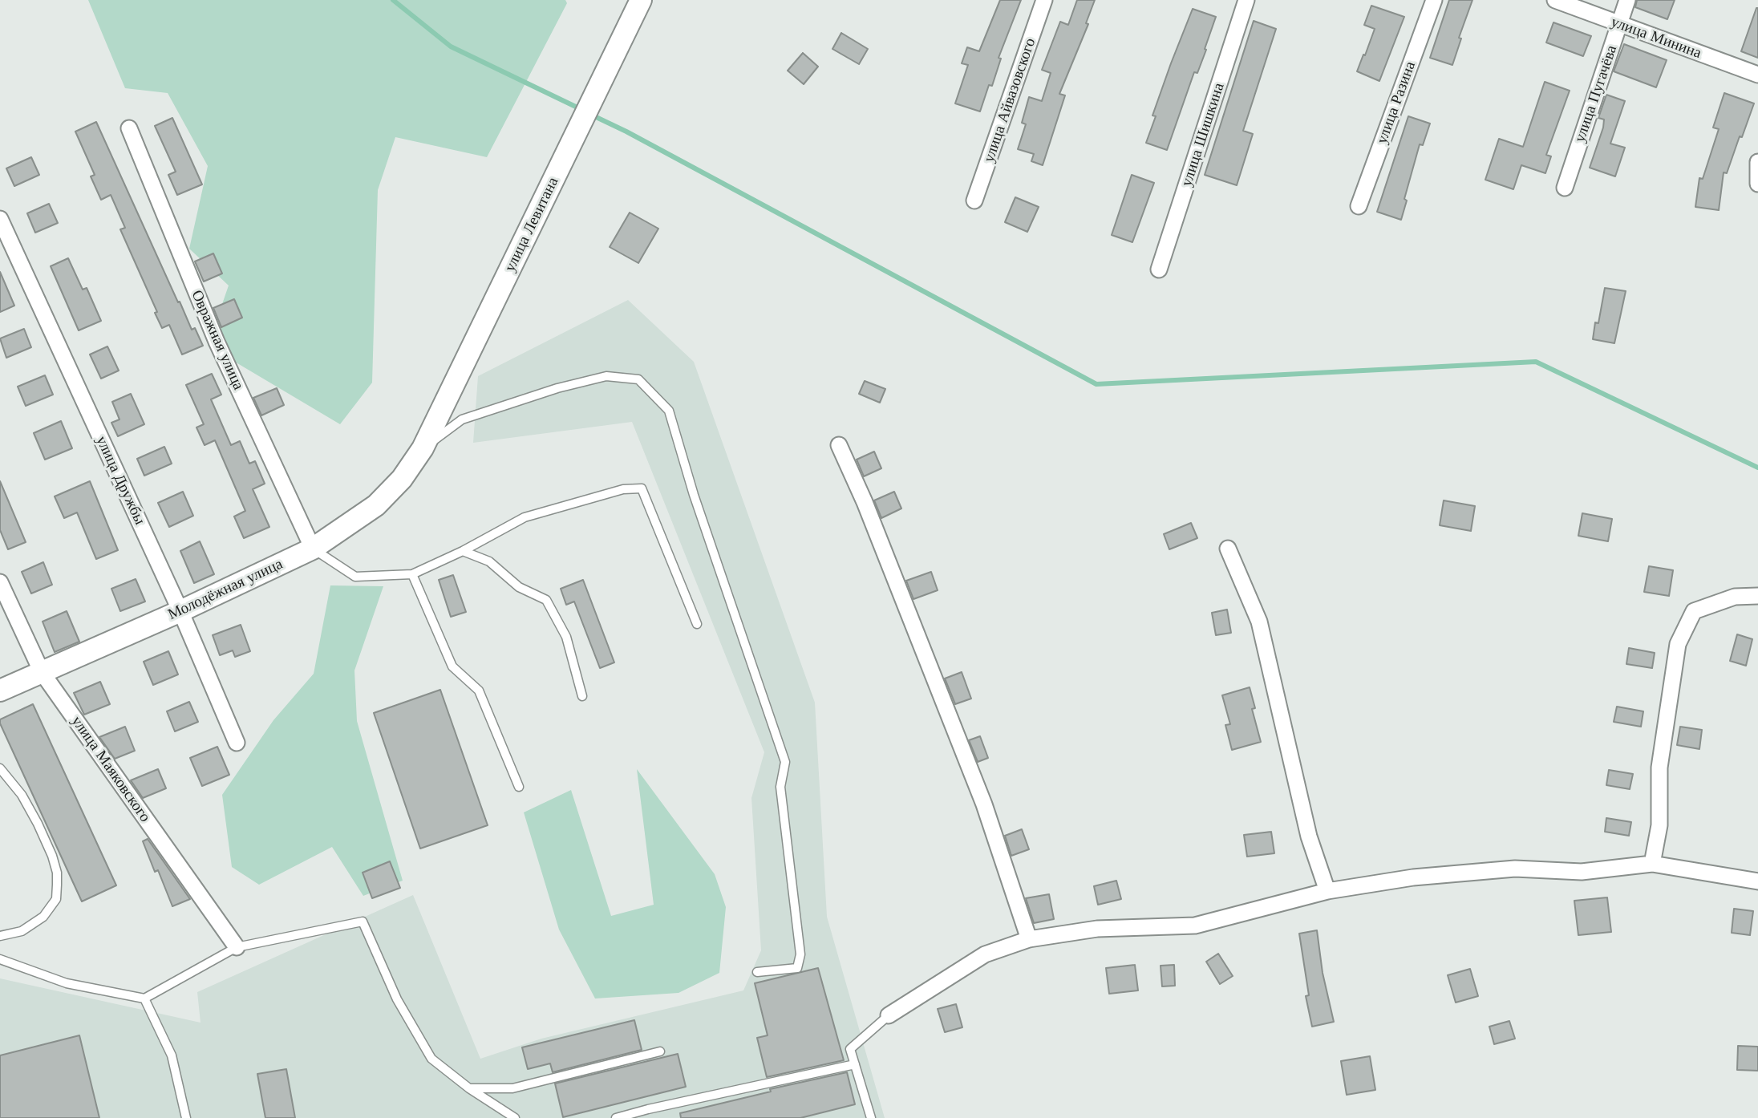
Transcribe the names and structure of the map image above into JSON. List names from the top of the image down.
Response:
{
  "streets": {
    "main road": ["улица Левитана", "Молодёжная улица"],
    "street": [
      "улица Минина",
      "улица Пугачёва",
      "улица Айвазовского",
      "улица Разина",
      "улица Шишкина",
      "Овражная улица",
      "улица Дружбы",
      "улица Маяковского"
    ]
  },
  "crossings": [
    ["улица Минина", "улица Пугачёва"],
    ["улица Левитана", "Молодёжная улица"],
    ["Овражная улица", "Молодёжная улица"],
    ["улица Дружбы", "Молодёжная улица"],
    ["Молодёжная улица", "улица Маяковского"]
  ]
}
